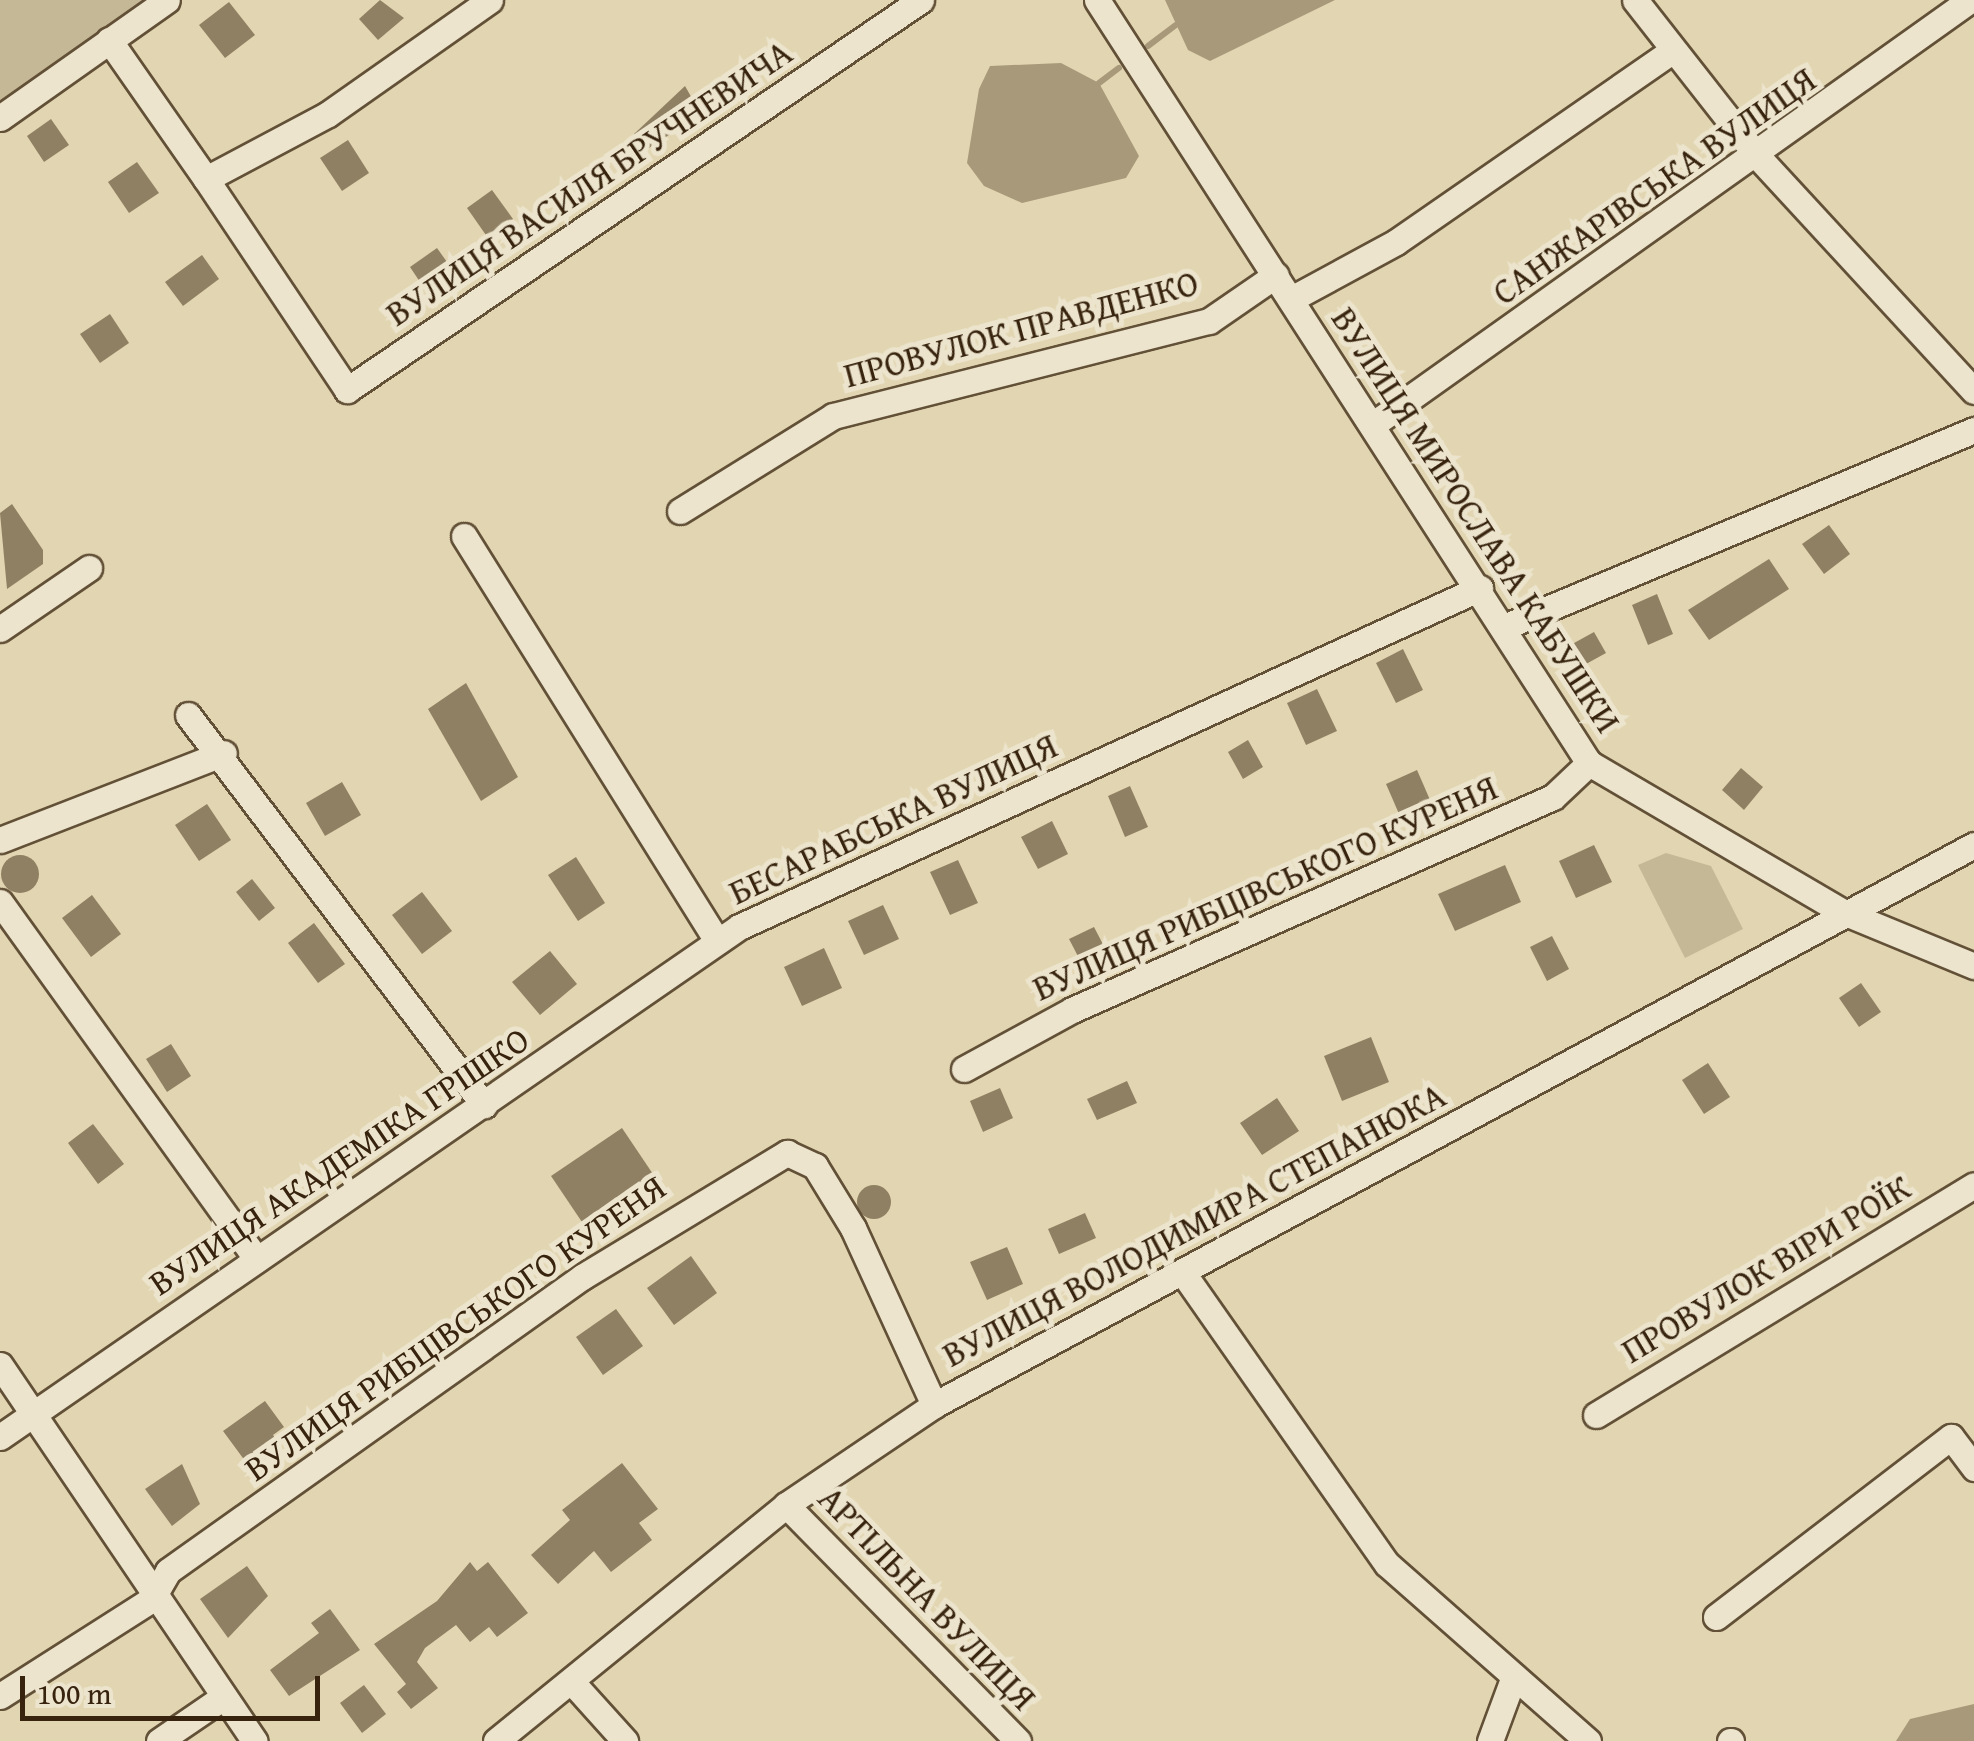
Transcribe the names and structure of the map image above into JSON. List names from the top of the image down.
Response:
{
  "streets": {
    "street": [
      "ВУЛИЦЯ ВАСИЛЯ БРУЧНЕВИЧА",
      "САНЖАРІВСЬКА ВУЛИЦЯ",
      "ПРОВУЛОК ПРАВДЕНКО",
      "ВУЛИЦЯ МИРОСЛАВА КАБУШКИ",
      "БЕСАРАБСЬКА ВУЛИЦЯ",
      "ВУЛИЦЯ РИБЦІВСЬКОГО КУРЕНЯ",
      "ВУЛИЦЯ АКАДЕМІКА ГРІШКО",
      "ВУЛИЦЯ ВОЛОДИМИРА СТЕПАНЮКА",
      "ПРОВУЛОК ВІРИ РОЇК",
      "АРТІЛЬНА ВУЛИЦЯ"
    ]
  },
  "crossings": [
    ["САНЖАРІВСЬКА ВУЛИЦЯ", "ВУЛИЦЯ МИРОСЛАВА КАБУШКИ"],
    ["ПРОВУЛОК ПРАВДЕНКО", "ВУЛИЦЯ МИРОСЛАВА КАБУШКИ"],
    ["ВУЛИЦЯ МИРОСЛАВА КАБУШКИ", "БЕСАРАБСЬКА ВУЛИЦЯ"],
    ["ВУЛИЦЯ МИРОСЛАВА КАБУШКИ", "ВУЛИЦЯ РИБЦІВСЬКОГО КУРЕНЯ"],
    ["ВУЛИЦЯ МИРОСЛАВА КАБУШКИ", "ВУЛИЦЯ ВОЛОДИМИРА СТЕПАНЮКА"],
    ["БЕСАРАБСЬКА ВУЛИЦЯ", "ВУЛИЦЯ АКАДЕМІКА ГРІШКО"],
    ["ВУЛИЦЯ РИБЦІВСЬКОГО КУРЕНЯ", "ВУЛИЦЯ ВОЛОДИМИРА СТЕПАНЮКА"],
    ["ВУЛИЦЯ ВОЛОДИМИРА СТЕПАНЮКА", "АРТІЛЬНА ВУЛИЦЯ"]
  ],
  "scale_bar": "100 m"
}
